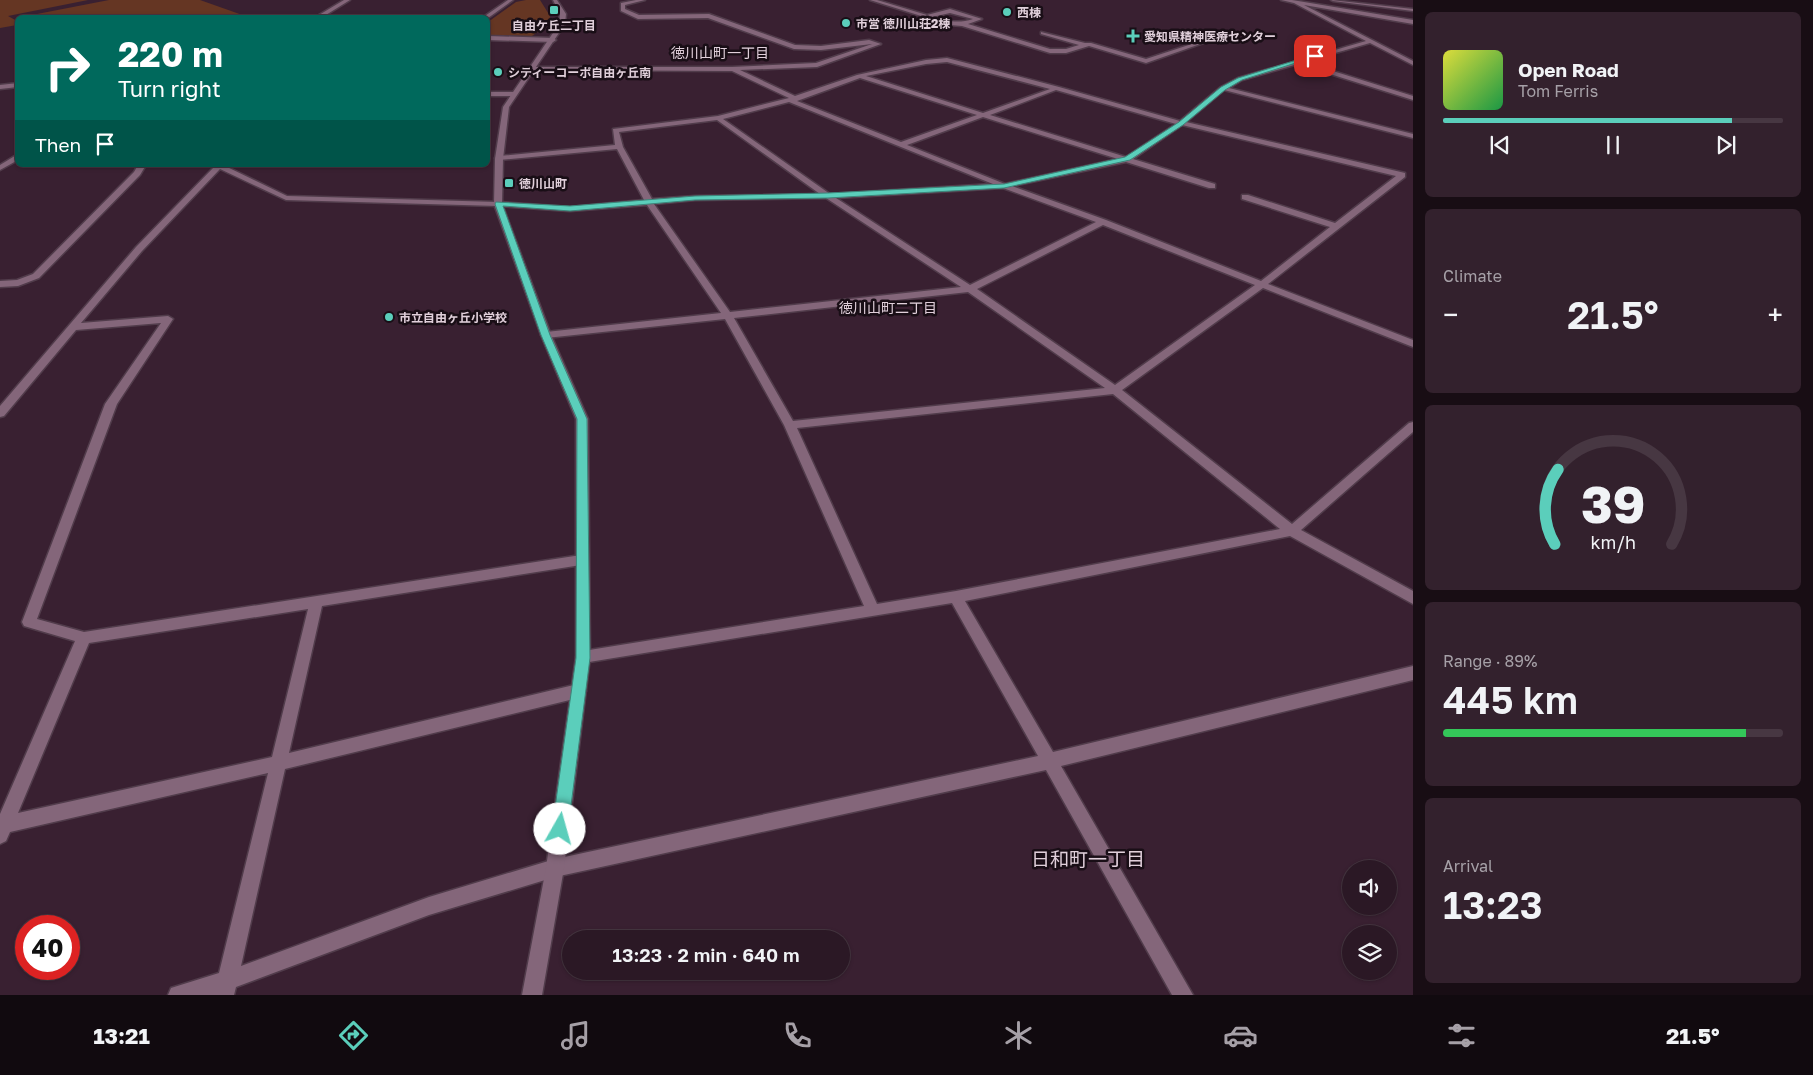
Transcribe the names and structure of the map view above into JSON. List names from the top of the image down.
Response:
{
  "districts": ["徳川山町一丁目", "徳川山町二丁目", "日和町一丁目"],
  "places": {
    "transit": ["自由ケ丘二丁目", "徳川山町"],
    "other": [
      "西棟",
      "市営 徳川山荘2棟",
      "シティーコーポ自由ヶ丘南",
      "市立自由ヶ丘小学校"
    ],
    "health": ["愛知県精神医療センター"]
  },
  "page": {
    "turn": ["220 m", "Turn right"],
    "song": ["Open Road", "Tom Ferris"],
    "then": "Then",
    "tile": [
      "Climate",
      ["Range · 89%", "445 km"],
      ["Arrival", "13:23"]
    ],
    "heat": ["−", "21.5°", "+"],
    "limit": "40",
    "trip": "13:23 · 2 min · 640 m",
    "tabs": ["13:21", "21.5°"],
    "gauge": ["39", "km/h"]
  }
}
